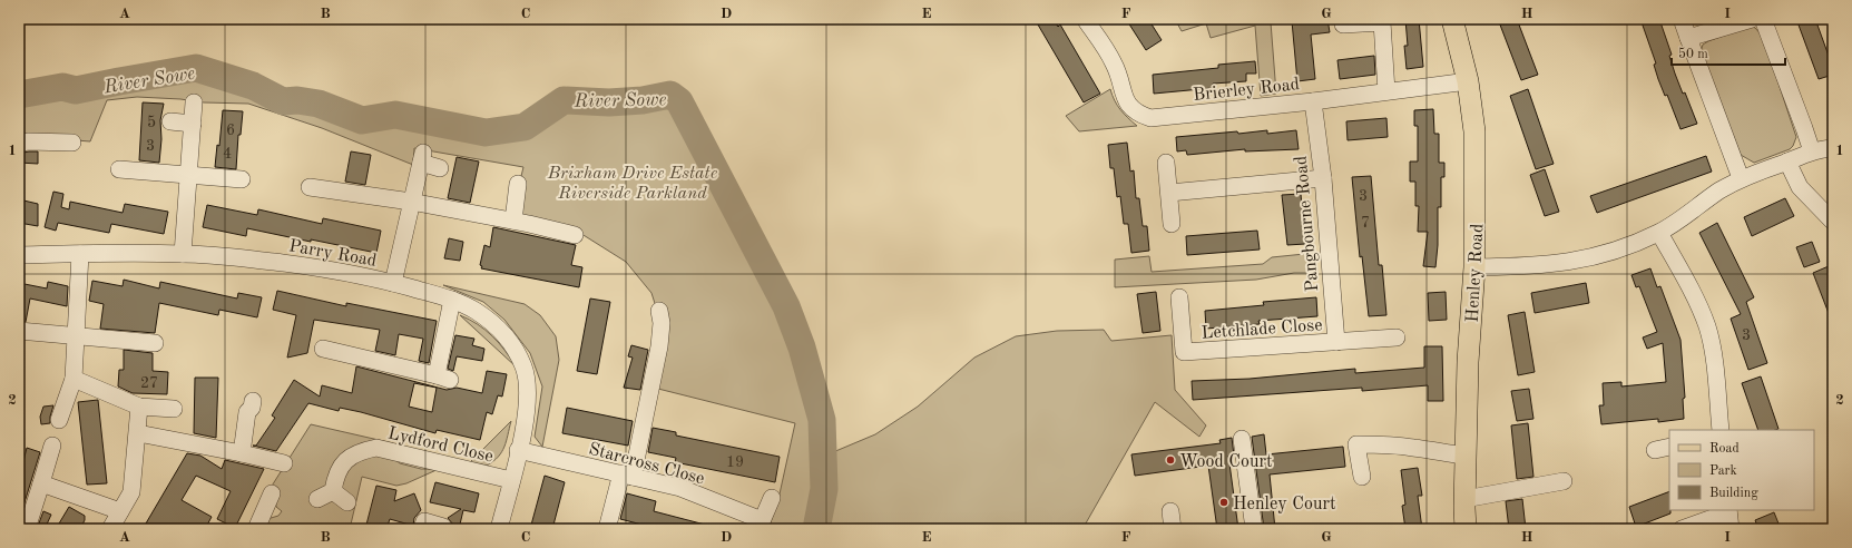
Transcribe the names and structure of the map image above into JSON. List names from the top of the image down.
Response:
{
  "streets": {
    "main road": ["Henley Road"],
    "street": [
      "Brierley Road",
      "Pangbourne Road",
      "Parry Road",
      "Letchlade Close",
      "Lydford Close",
      "Starcross Close"
    ]
  },
  "crossings": [
    ["Brierley Road", "Pangbourne Road"],
    ["Brierley Road", "Henley Road"],
    ["Pangbourne Road", "Letchlade Close"],
    ["Parry Road", "Lydford Close"],
    ["Parry Road", "Starcross Close"]
  ],
  "water": ["River Sowe"],
  "parks": ["Brixham Drive Estate Riverside Parkland"],
  "places": ["Wood Court", "Henley Court"],
  "house_numbers": [
    "5",
    "6",
    "3",
    "4",
    "3",
    "7",
    "3",
    "27",
    "19"
  ],
  "legend": ["Road", "Park", "Building"],
  "scale_bar": "50 m",
  "grid": {
    "columns": [
      "A",
      "B",
      "C",
      "D",
      "E",
      "F",
      "G",
      "H",
      "I"
    ],
    "rows": ["1", "2"]
  }
}
